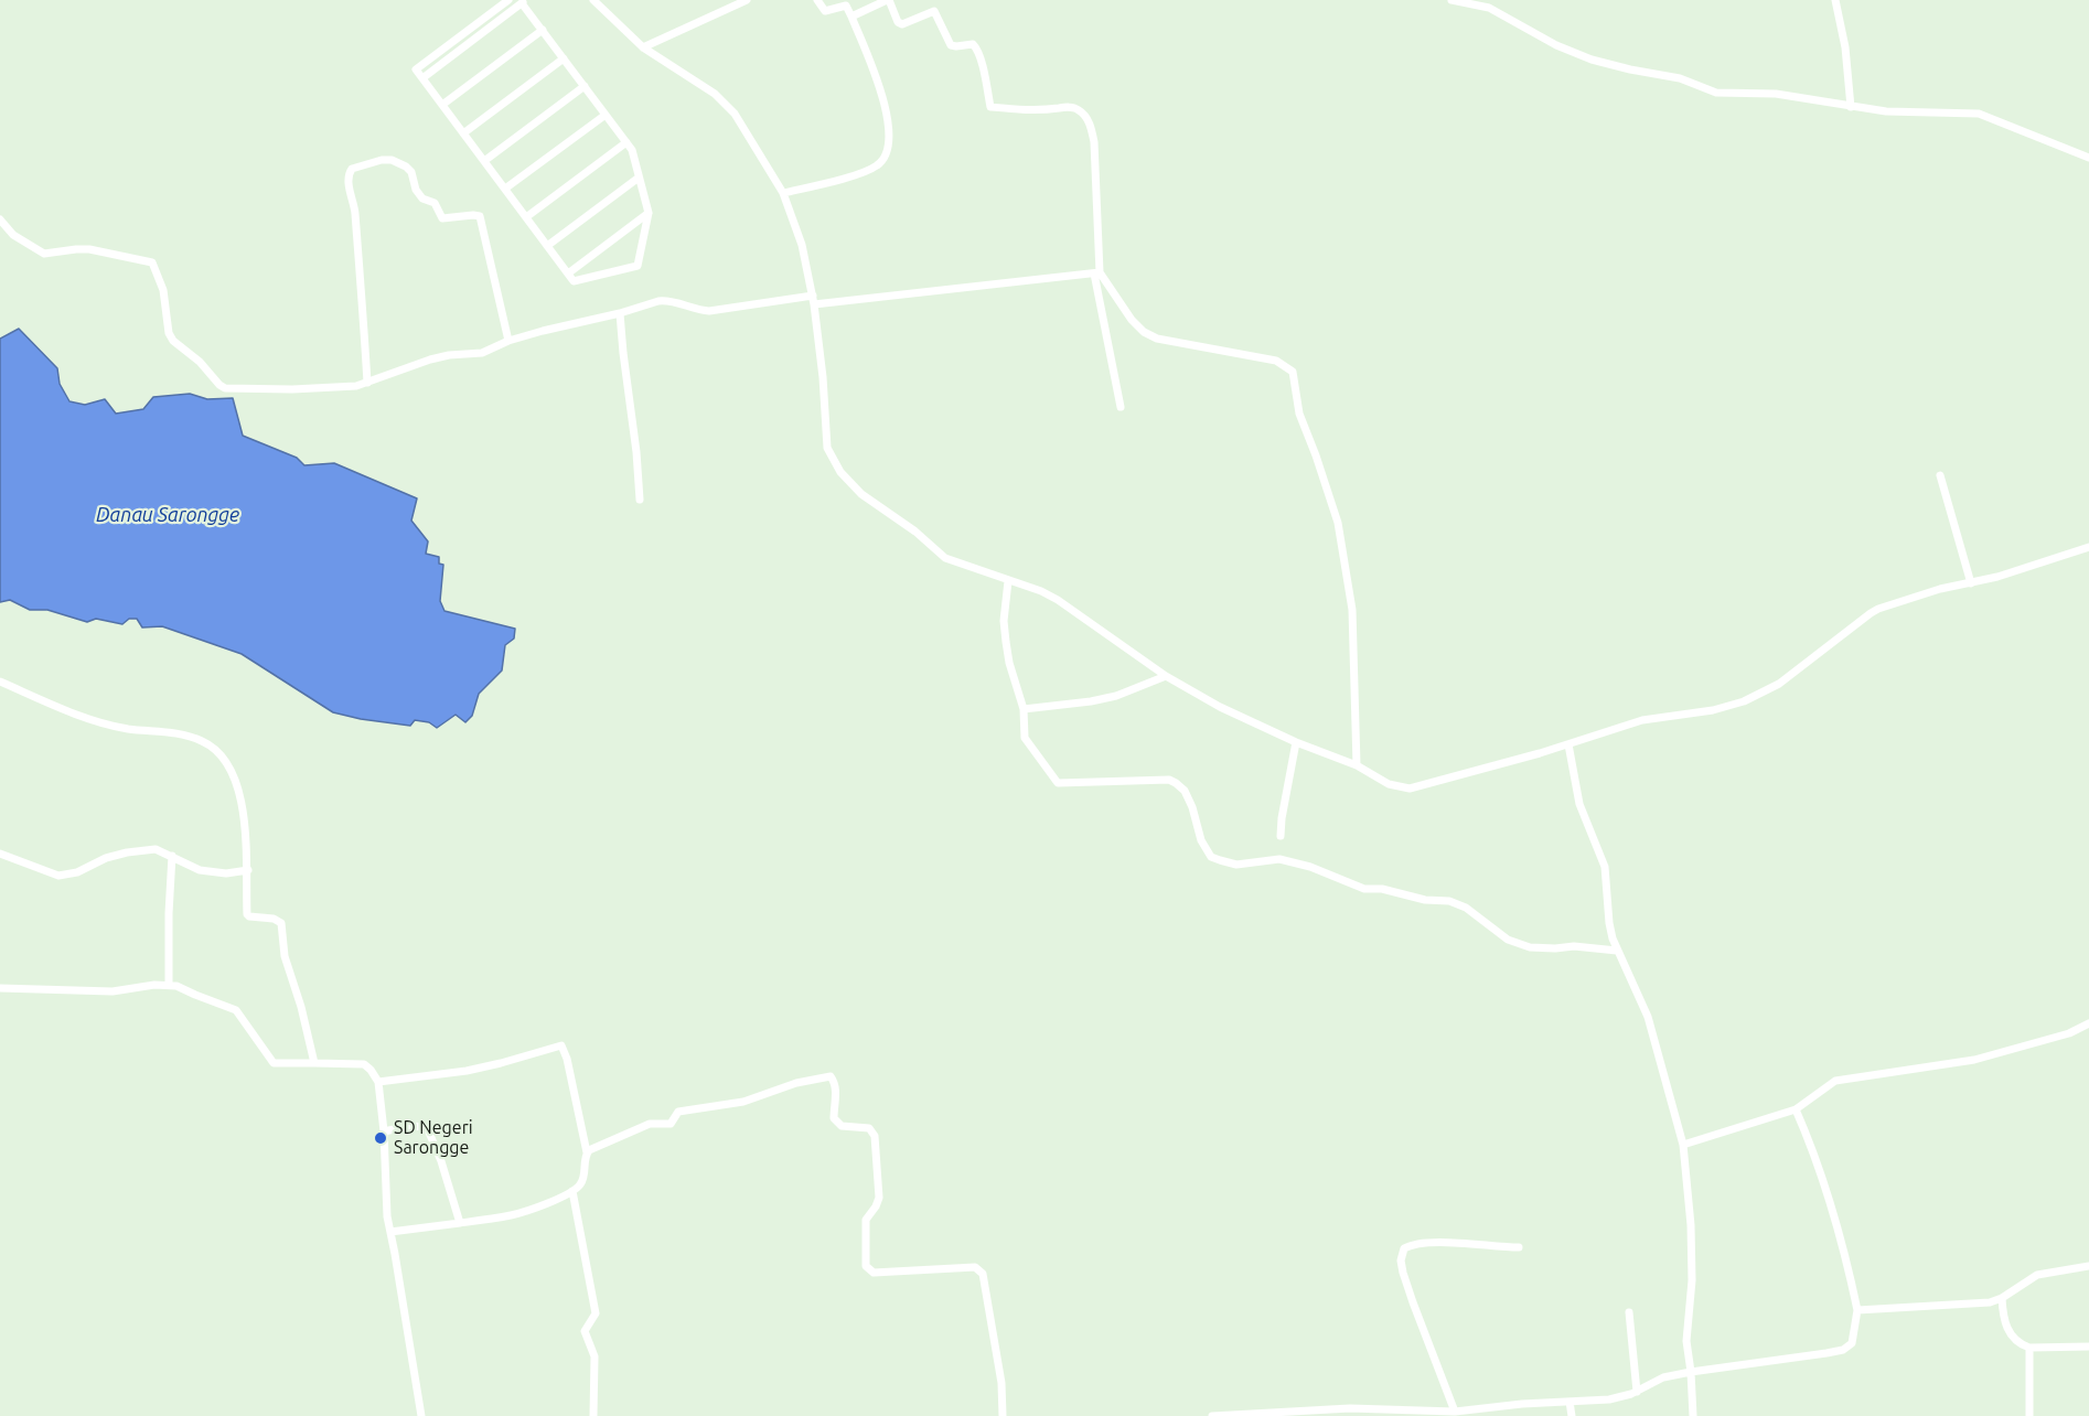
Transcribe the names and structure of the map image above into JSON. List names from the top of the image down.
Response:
{
  "water": ["Danau Sarongge"],
  "places": ["SD Negeri Sarongge"]
}
